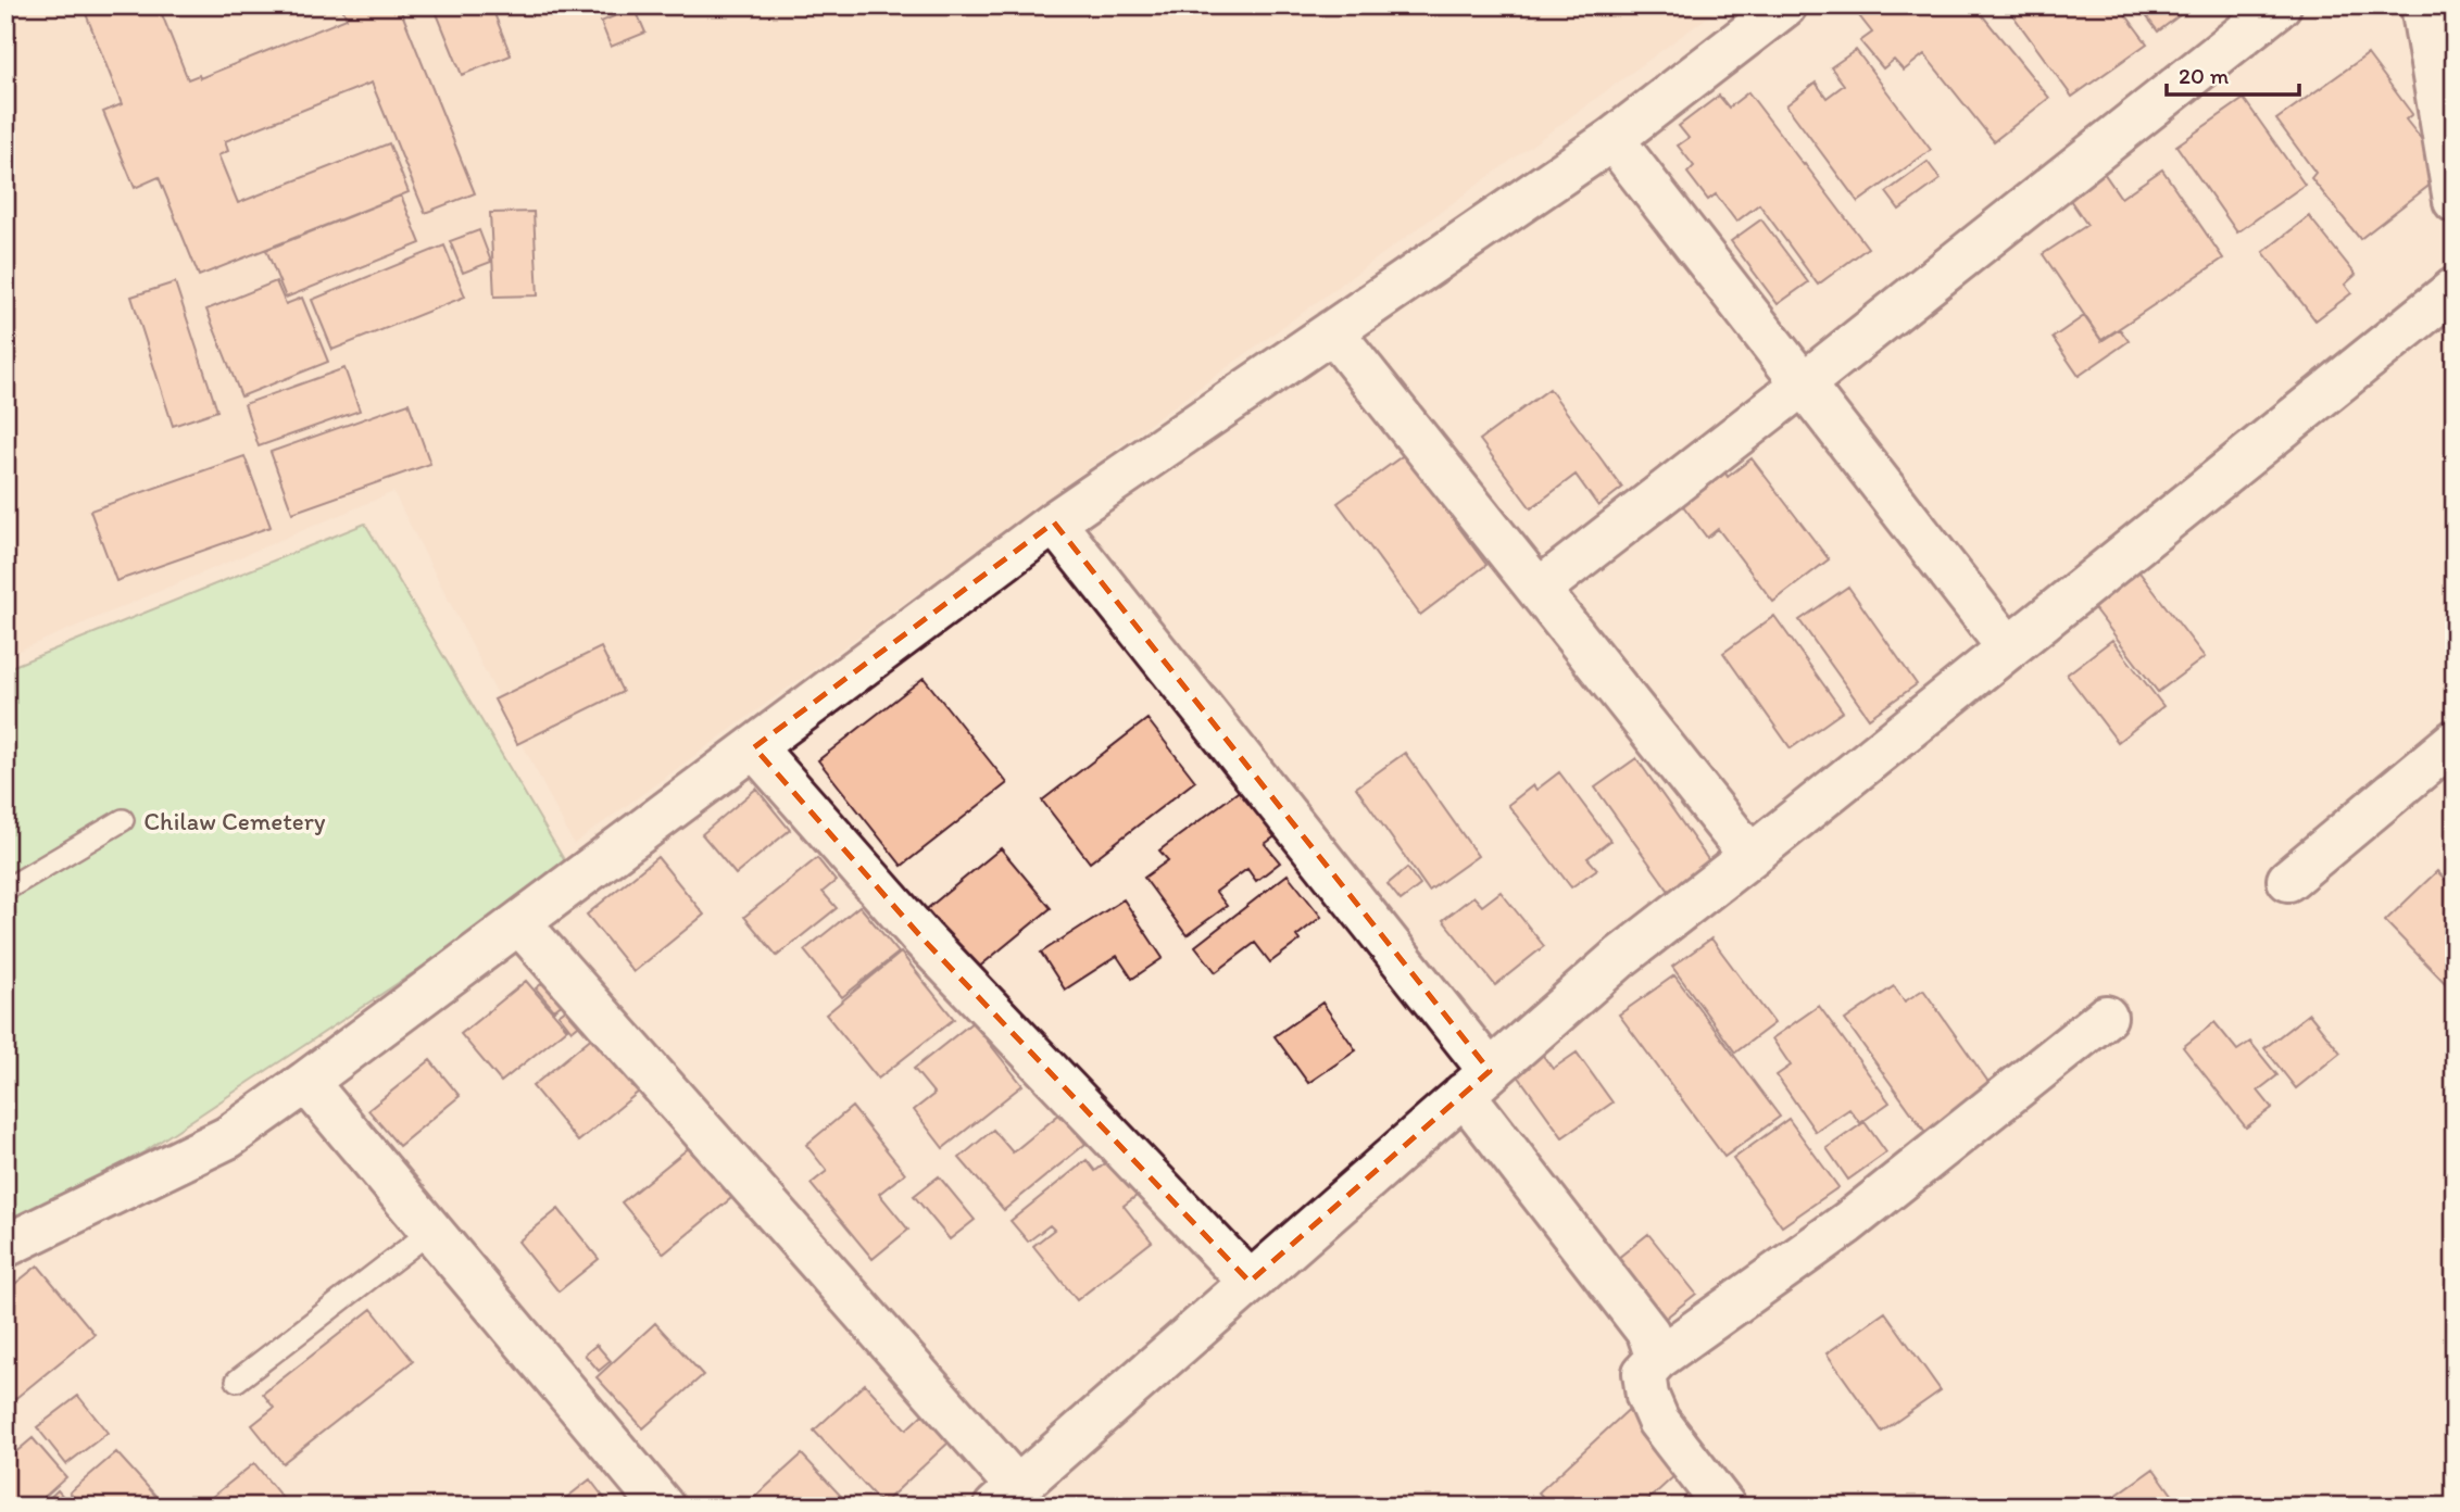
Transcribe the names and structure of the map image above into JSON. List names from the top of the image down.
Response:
{
  "parks": ["Chilaw Cemetery"],
  "scale_bar": "20 m"
}
